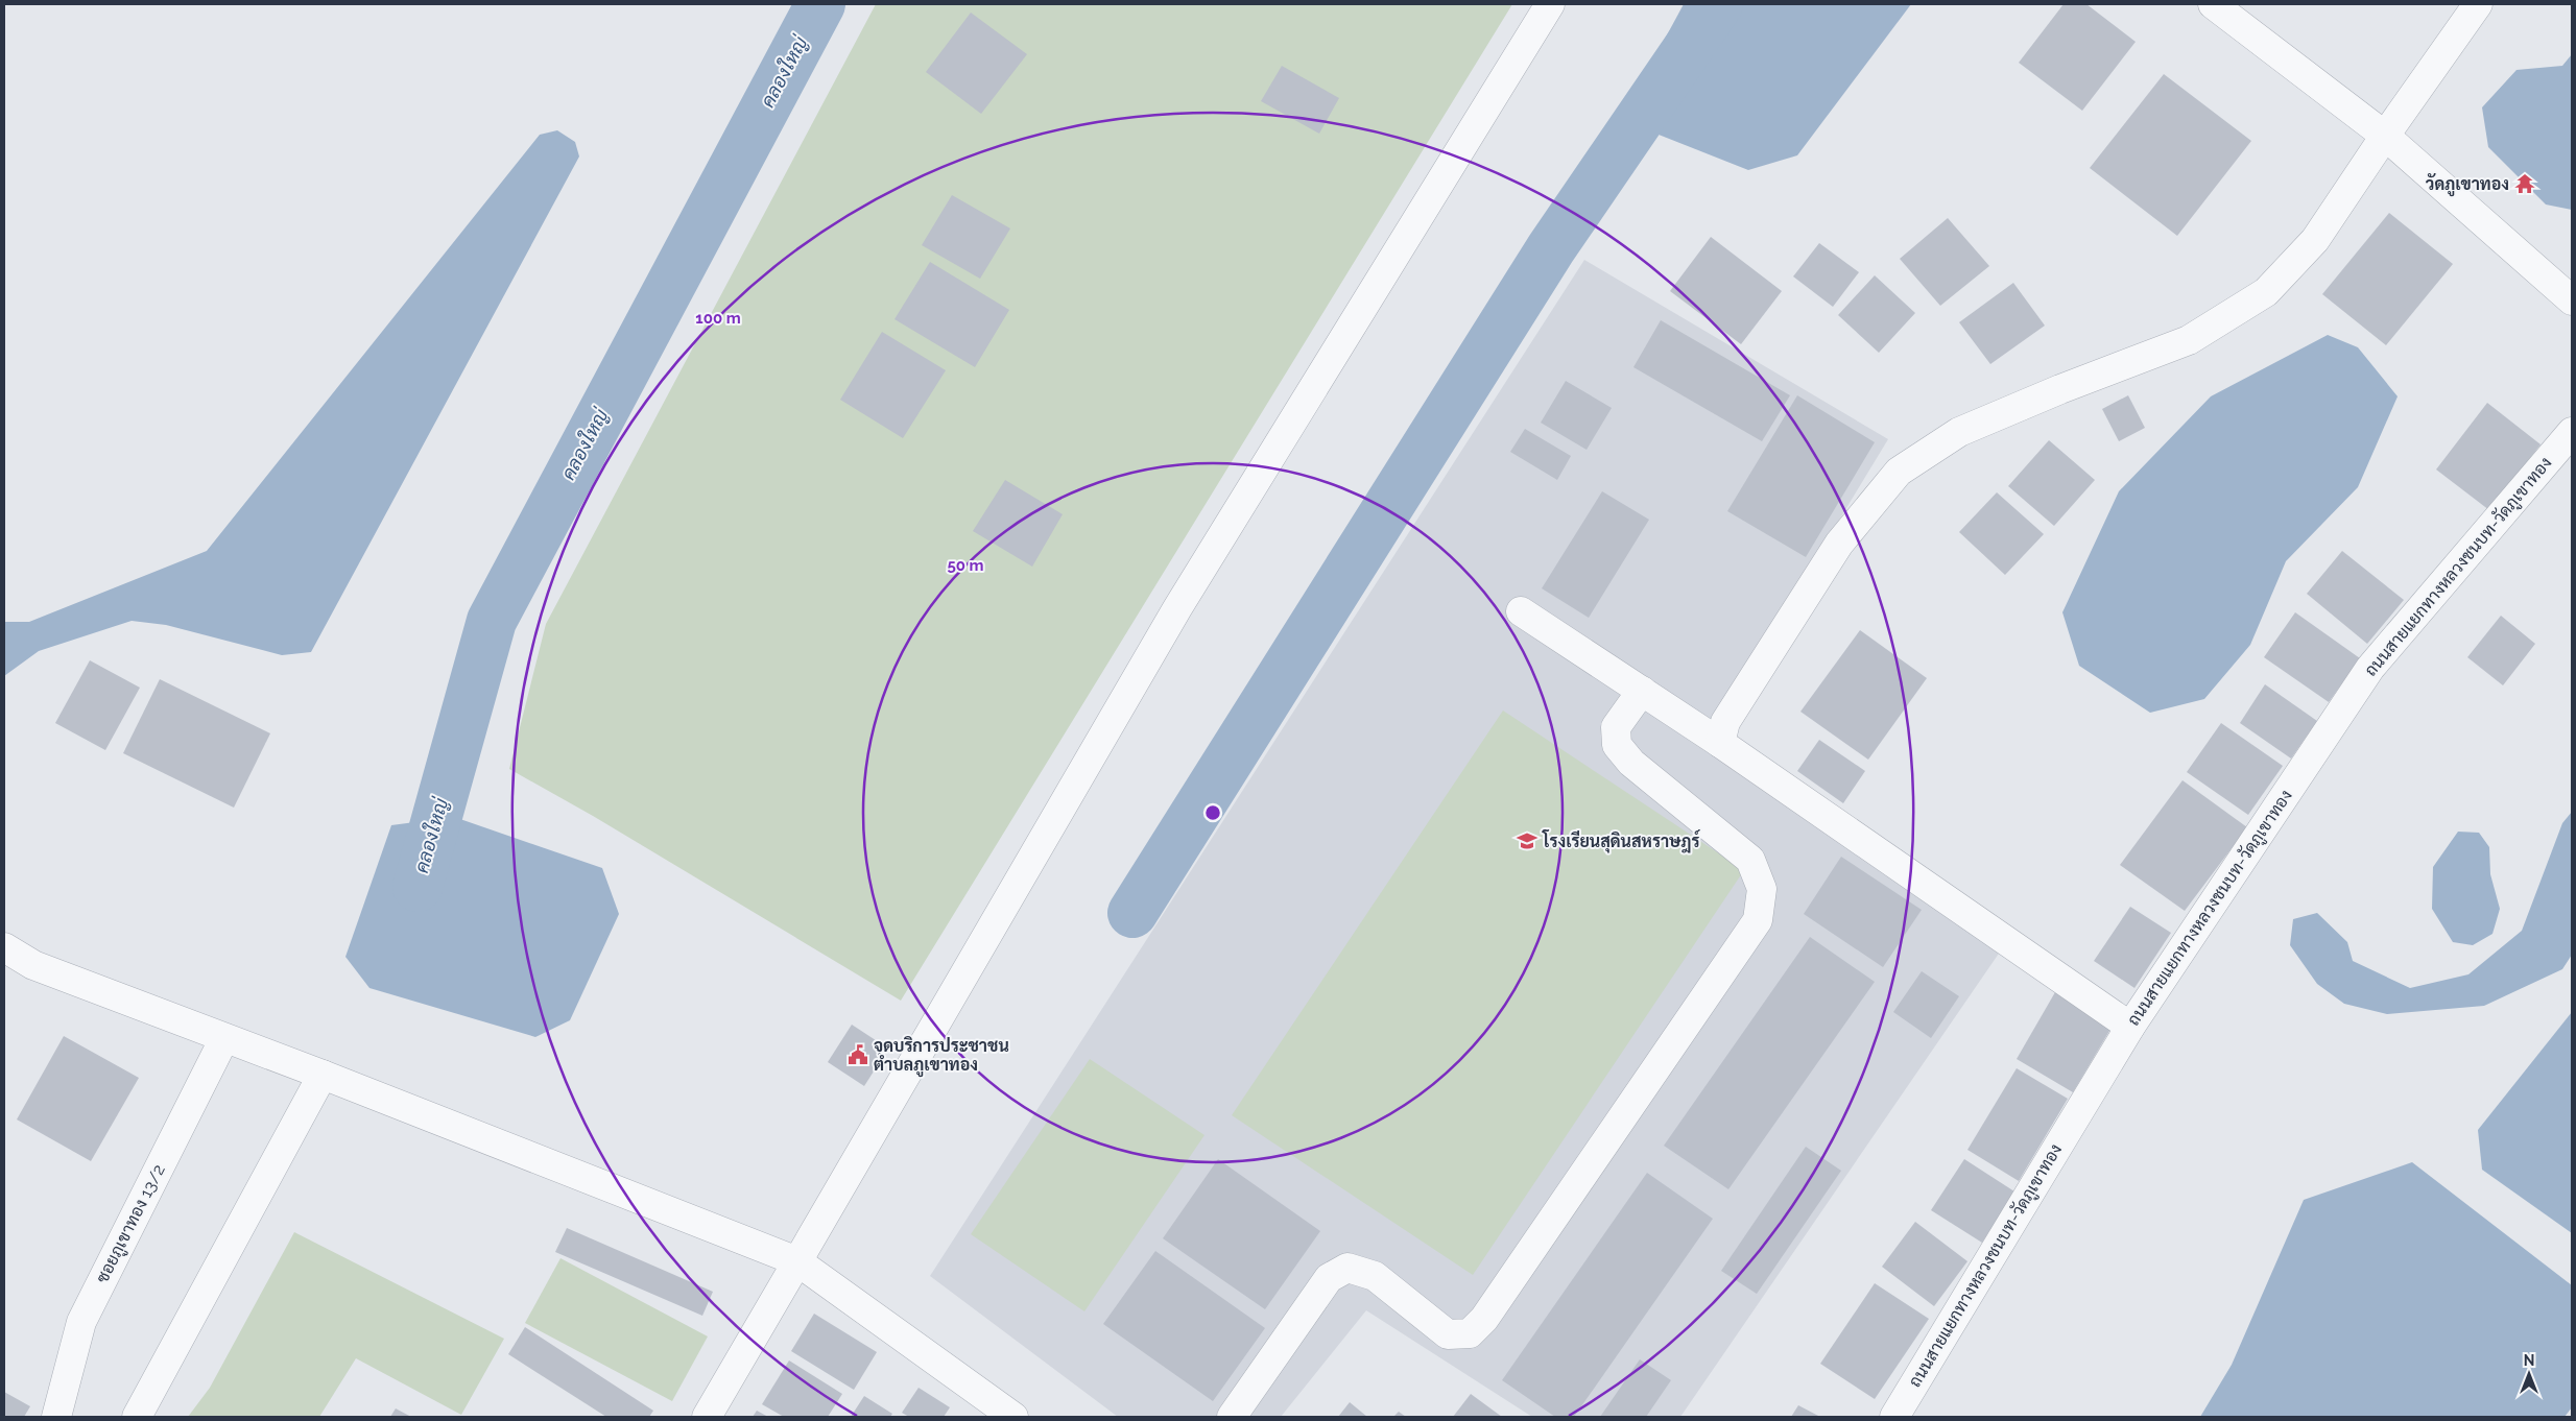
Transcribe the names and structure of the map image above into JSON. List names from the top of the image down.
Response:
{
  "streets": {
    "street": ["ถนนสายแยกทางหลวงชนบท-วัดภูเขาทอง", "ซอยภูเขาทอง 13/2"]
  },
  "water": ["คลองใหญ่"],
  "places": {
    "temple": ["วัดภูเขาทอง"],
    "school or university": ["โรงเรียนสุดินสหราษฎร์"],
    "public building": ["จุดบริการประชาชน ตำบลภูเขาทอง"]
  },
  "north": "top",
  "rings": ["100 m", "50 m"]
}
